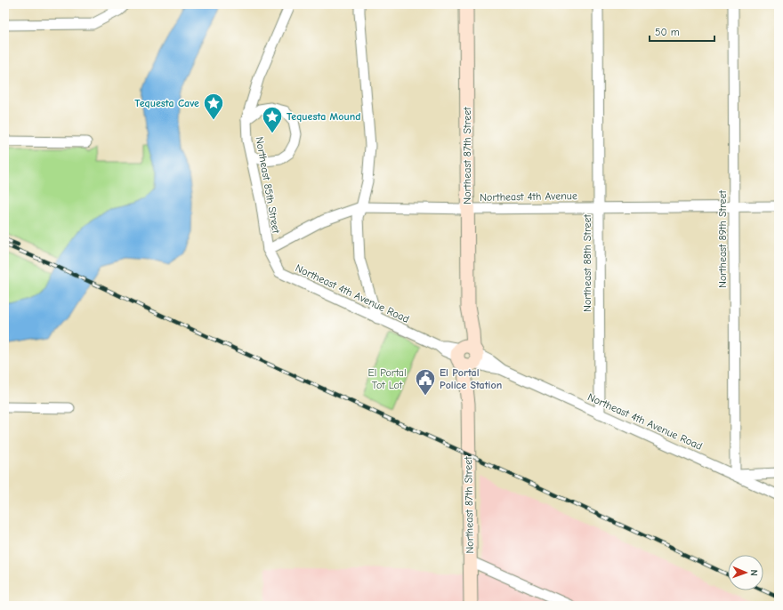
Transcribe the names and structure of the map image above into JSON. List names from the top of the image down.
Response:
{
  "streets": {
    "street": [
      "Northeast 87th Street",
      "Northeast 85th Street",
      "Northeast 4th Avenue",
      "Northeast 89th Street",
      "Northeast 88th Street",
      "Northeast 4th Avenue Road"
    ]
  },
  "crossings": [
    ["Northeast 87th Street", "Northeast 4th Avenue"],
    ["Northeast 87th Street", "Northeast 4th Avenue Road"],
    ["Northeast 85th Street", "Northeast 4th Avenue"],
    ["Northeast 85th Street", "Northeast 4th Avenue Road"],
    ["Northeast 4th Avenue", "Northeast 89th Street"],
    ["Northeast 4th Avenue", "Northeast 88th Street"],
    ["Northeast 4th Avenue", "Northeast 4th Avenue Road"],
    ["Northeast 89th Street", "Northeast 4th Avenue Road"],
    ["Northeast 88th Street", "Northeast 4th Avenue Road"]
  ],
  "parks": ["El Portal Tot Lot"],
  "places": {
    "place": ["Tequesta Cave", "Tequesta Mound"],
    "public building": ["El Portal Police Station"]
  },
  "scale_bar": "50 m",
  "north": "right"
}
